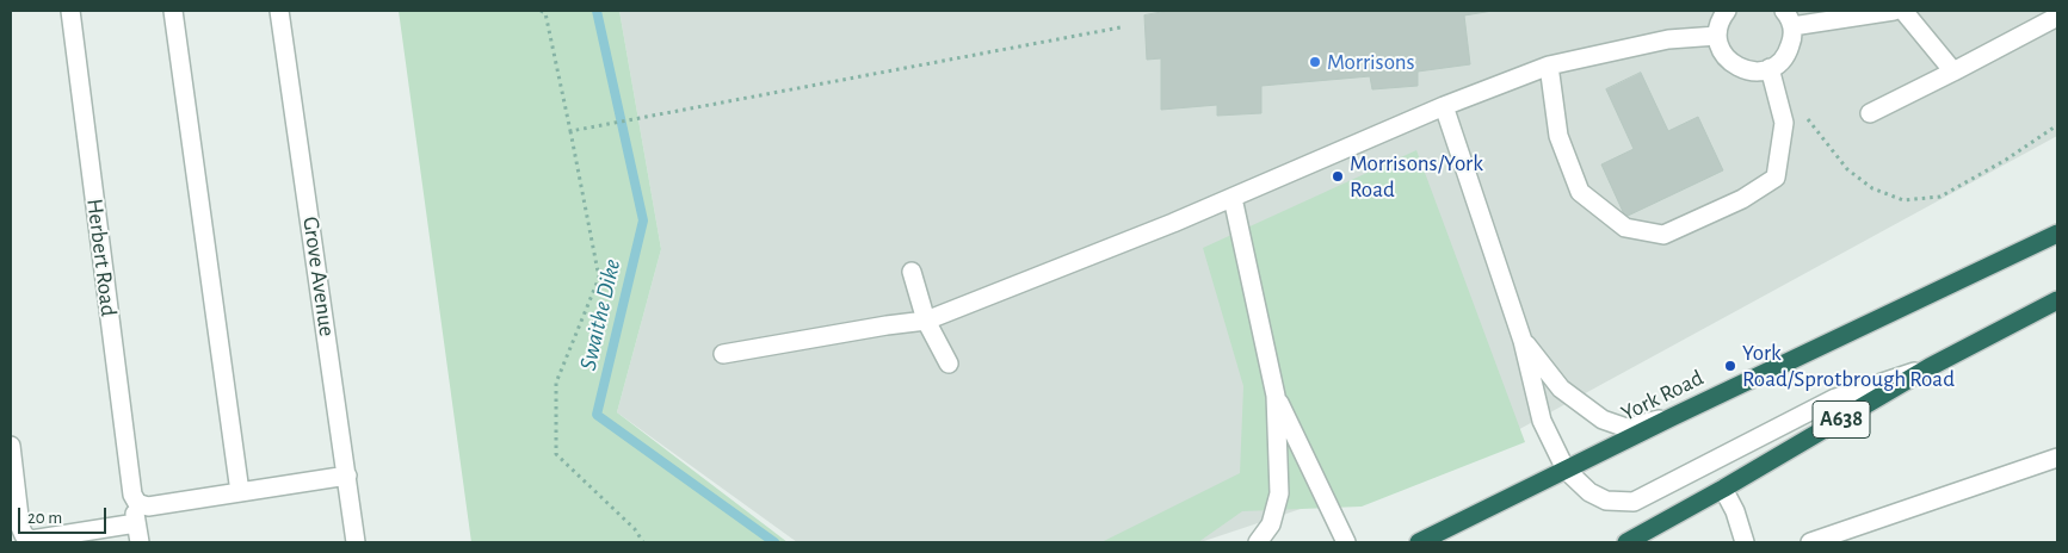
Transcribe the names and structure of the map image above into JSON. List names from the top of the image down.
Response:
{
  "streets": {
    "highway": ["York Road", "A638"],
    "street": ["Herbert Road", "Grove Avenue"]
  },
  "water": ["Swaithe Dike"],
  "places": ["Morrisons", "Morrisons/York Road", "York Road/Sprotbrough Road"],
  "scale_bar": "20 m"
}
